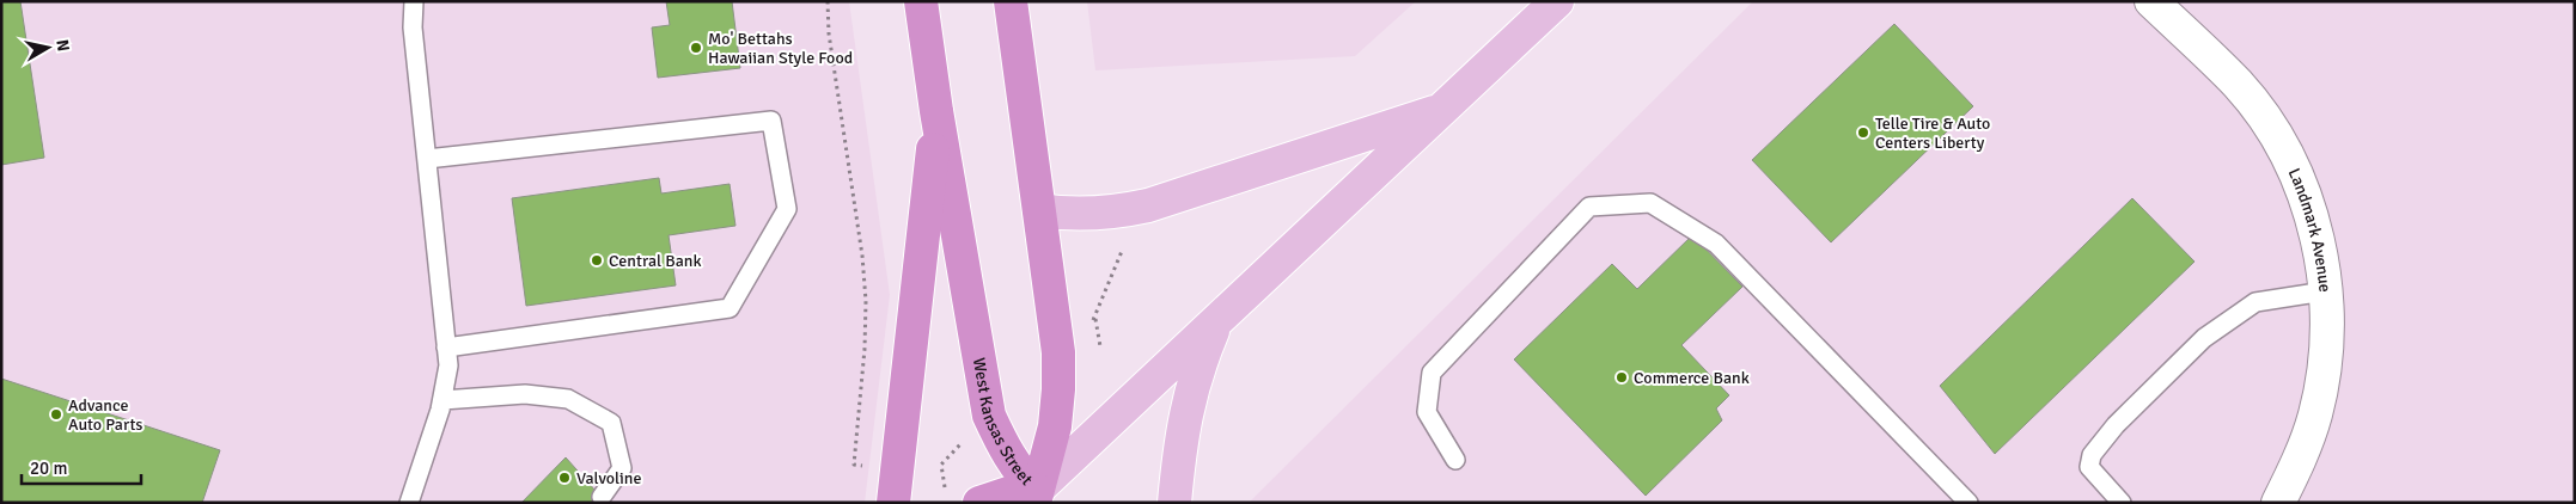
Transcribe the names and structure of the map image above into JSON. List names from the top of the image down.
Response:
{
  "streets": {
    "highway": ["West Kansas Street"],
    "street": ["Landmark Avenue"]
  },
  "places": [
    "Mo' Bettahs Hawaiian Style Food",
    "Telle Tire & Auto Centers Liberty",
    "Central Bank",
    "Commerce Bank",
    "Advance Auto Parts",
    "Valvoline"
  ],
  "scale_bar": "20 m",
  "north": "right"
}
